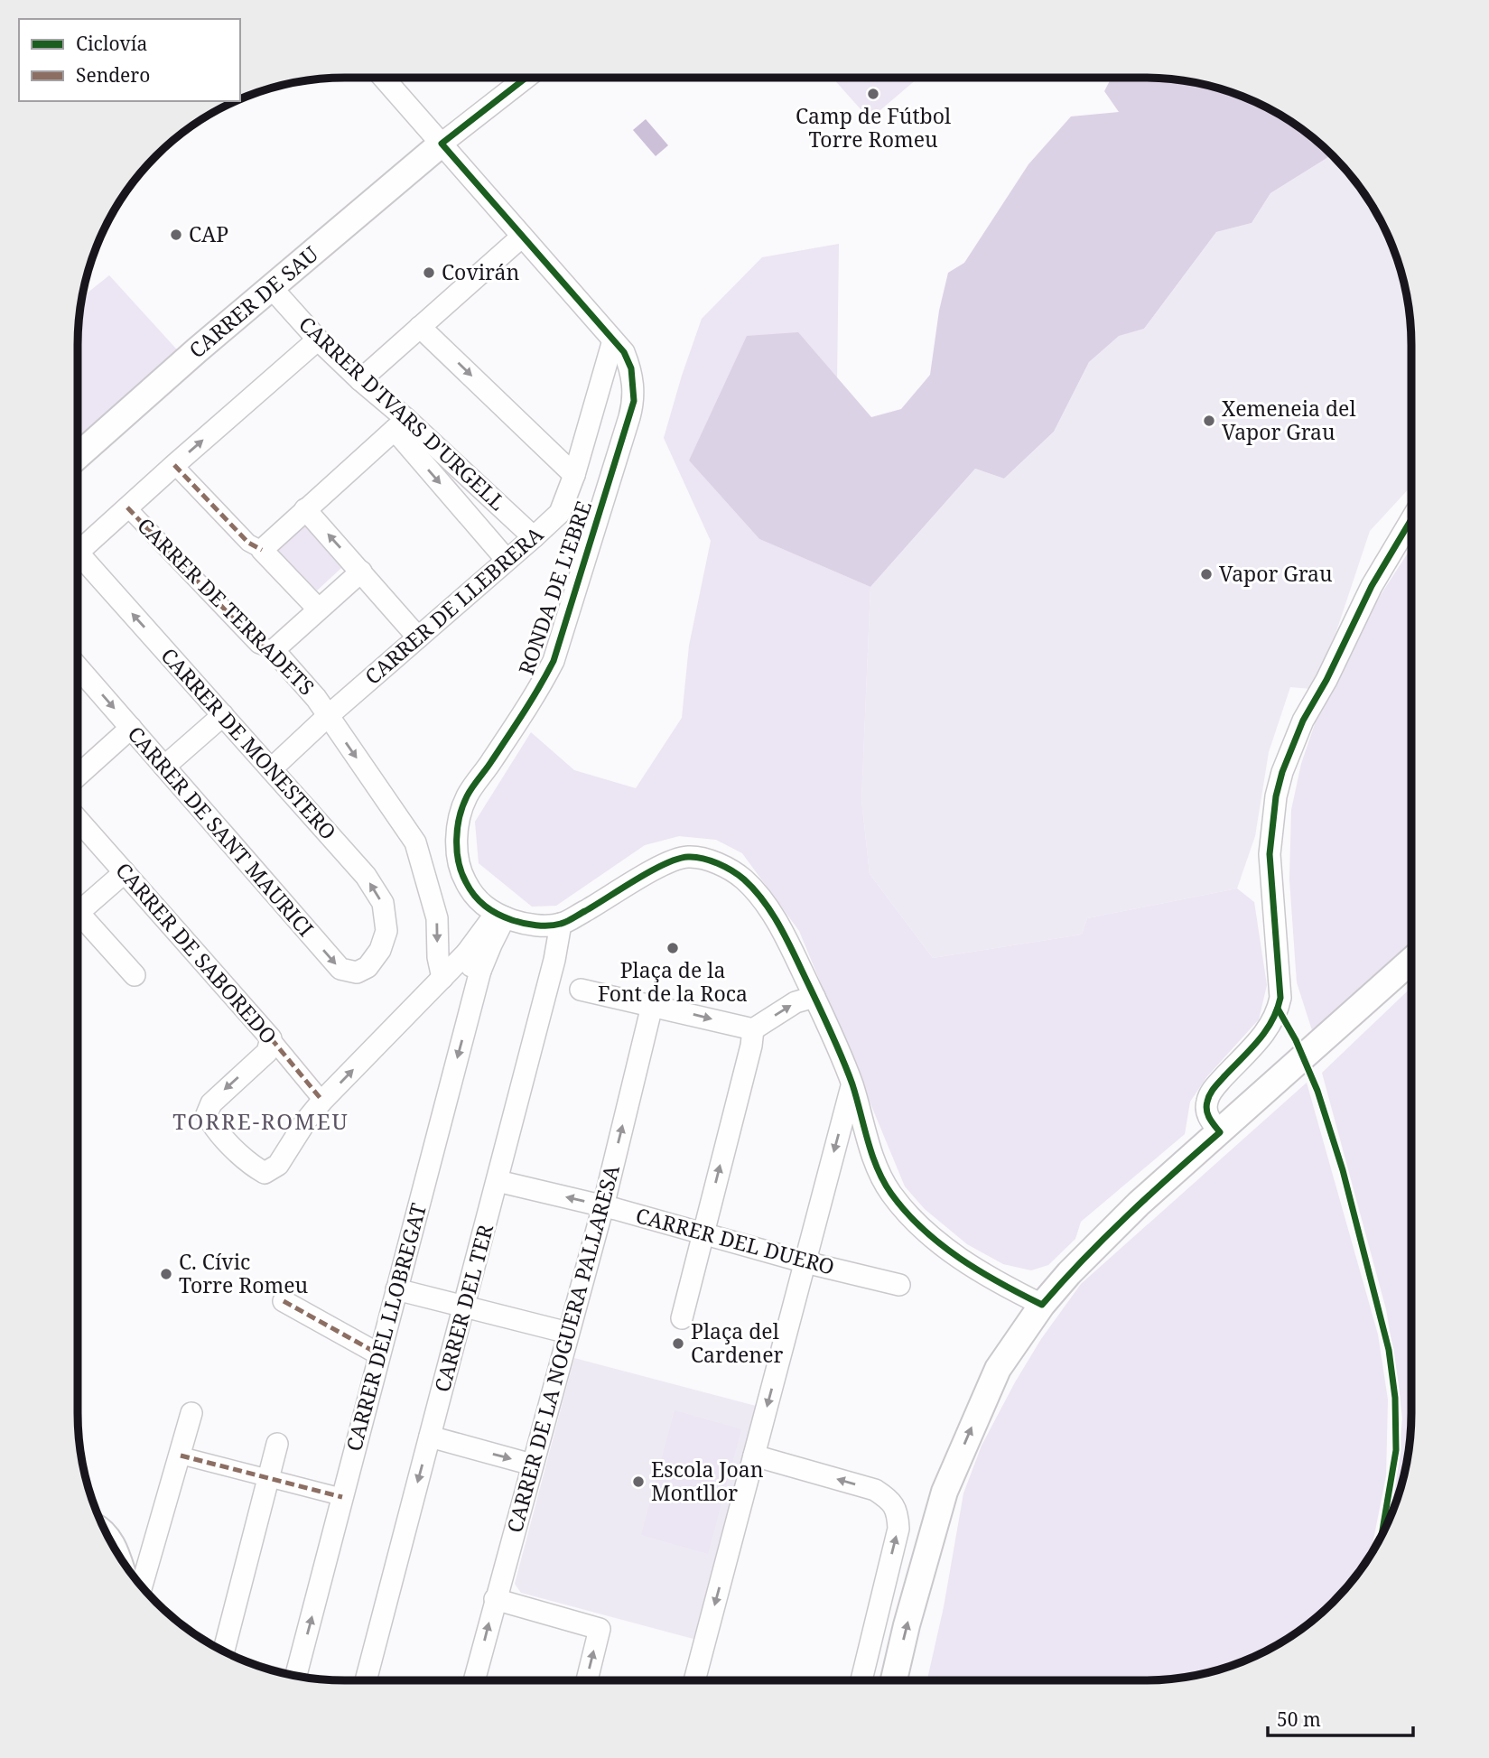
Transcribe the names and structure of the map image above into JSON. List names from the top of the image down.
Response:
{
  "streets": {
    "street": [
      "CARRER DE SAU",
      "CARRER D'IVARS D'URGELL",
      "RONDA DE L'EBRE",
      "CARRER DE LLEBRERA",
      "CARRER DE TERRADETS",
      "CARRER DE MONESTERO",
      "CARRER DE SANT MAURICI",
      "CARRER DE SABOREDO",
      "CARRER DEL DUERO",
      "CARRER DEL TER",
      "CARRER DEL LLOBREGAT",
      "CARRER DE LA NOGUERA PALLARESA"
    ]
  },
  "crossings": [
    ["CARRER DE SAU", "CARRER D'IVARS D'URGELL"],
    ["CARRER DE SAU", "RONDA DE L'EBRE"],
    ["CARRER D'IVARS D'URGELL", "CARRER DE LLEBRERA"],
    ["RONDA DE L'EBRE", "CARRER DE LLEBRERA"],
    ["RONDA DE L'EBRE", "CARRER DEL TER"],
    ["RONDA DE L'EBRE", "CARRER DEL LLOBREGAT"],
    ["CARRER DE LLEBRERA", "CARRER DE TERRADETS"],
    ["CARRER DE LLEBRERA", "CARRER DE MONESTERO"],
    ["CARRER DE MONESTERO", "CARRER DE SANT MAURICI"],
    ["CARRER DEL DUERO", "CARRER DEL TER"],
    ["CARRER DEL DUERO", "CARRER DE LA NOGUERA PALLARESA"]
  ],
  "one_way": ["CARRER DE TERRADETS", "CARRER DE SANT MAURICI"],
  "districts": ["TORRE-ROMEU"],
  "places": [
    "Camp de Fútbol Torre Romeu",
    "CAP",
    "Covirán",
    "Xemeneia del Vapor Grau",
    "Vapor Grau",
    "Plaça de la Font de la Roca",
    "C. Cívic Torre Romeu",
    "Plaça del Cardener",
    "Escola Joan Montllor"
  ],
  "legend": ["Ciclovía", "Sendero"],
  "scale_bar": "50 m"
}
